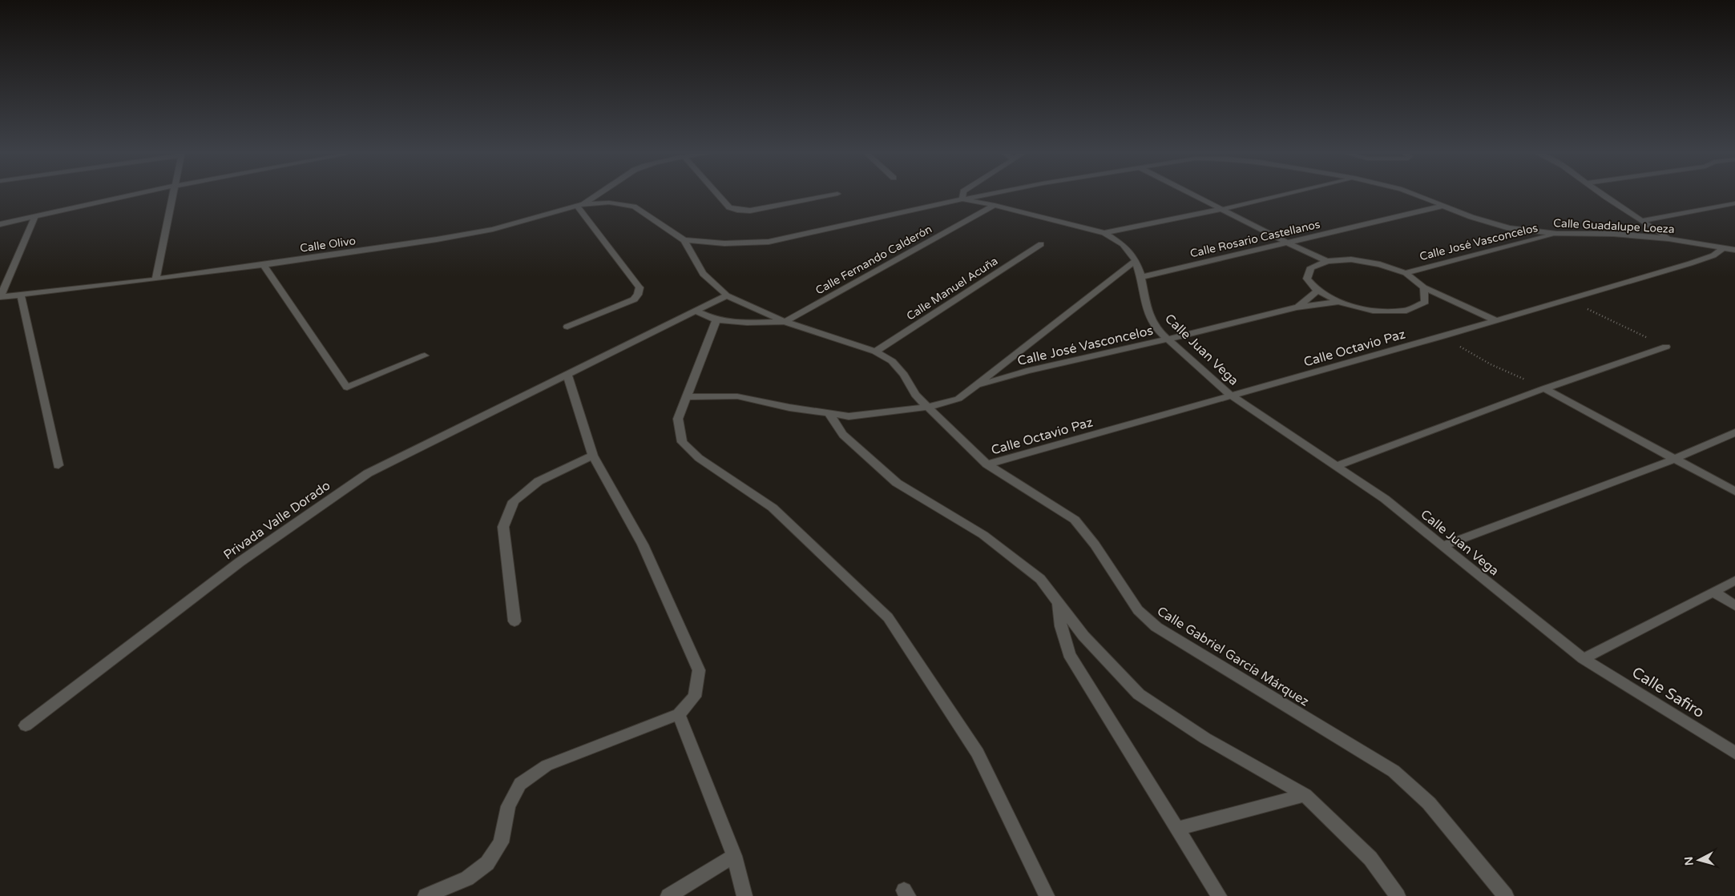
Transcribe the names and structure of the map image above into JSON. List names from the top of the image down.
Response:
{
  "streets": {
    "street": [
      "Calle Guadalupe Loeza",
      "Calle Rosario Castellanos",
      "Calle José Vasconcelos",
      "Calle Olivo",
      "Calle Fernando Calderón",
      "Calle Manuel Acuña",
      "Calle Octavio Paz",
      "Calle Juan Vega",
      "Privada Valle Dorado",
      "Calle Gabriel García Márquez",
      "Calle Safiro"
    ]
  },
  "crossings": [
    ["Calle Guadalupe Loeza", "Calle Rosario Castellanos"],
    ["Calle Guadalupe Loeza", "Calle José Vasconcelos"],
    ["Calle Guadalupe Loeza", "Calle Octavio Paz"],
    ["Calle Guadalupe Loeza", "Calle Juan Vega"],
    ["Calle Rosario Castellanos", "Calle Juan Vega"],
    ["Calle José Vasconcelos", "Calle Juan Vega"],
    ["Calle Olivo", "Calle Gabriel García Márquez"],
    ["Calle Fernando Calderón", "Calle Juan Vega"],
    ["Calle Fernando Calderón", "Calle Gabriel García Márquez"],
    ["Calle Manuel Acuña", "Calle Gabriel García Márquez"],
    ["Calle Octavio Paz", "Calle Juan Vega"],
    ["Calle Octavio Paz", "Calle Gabriel García Márquez"],
    ["Calle Juan Vega", "Calle Gabriel García Márquez"],
    ["Calle Juan Vega", "Calle Safiro"],
    ["Privada Valle Dorado", "Calle Gabriel García Márquez"]
  ],
  "north": "left"
}
